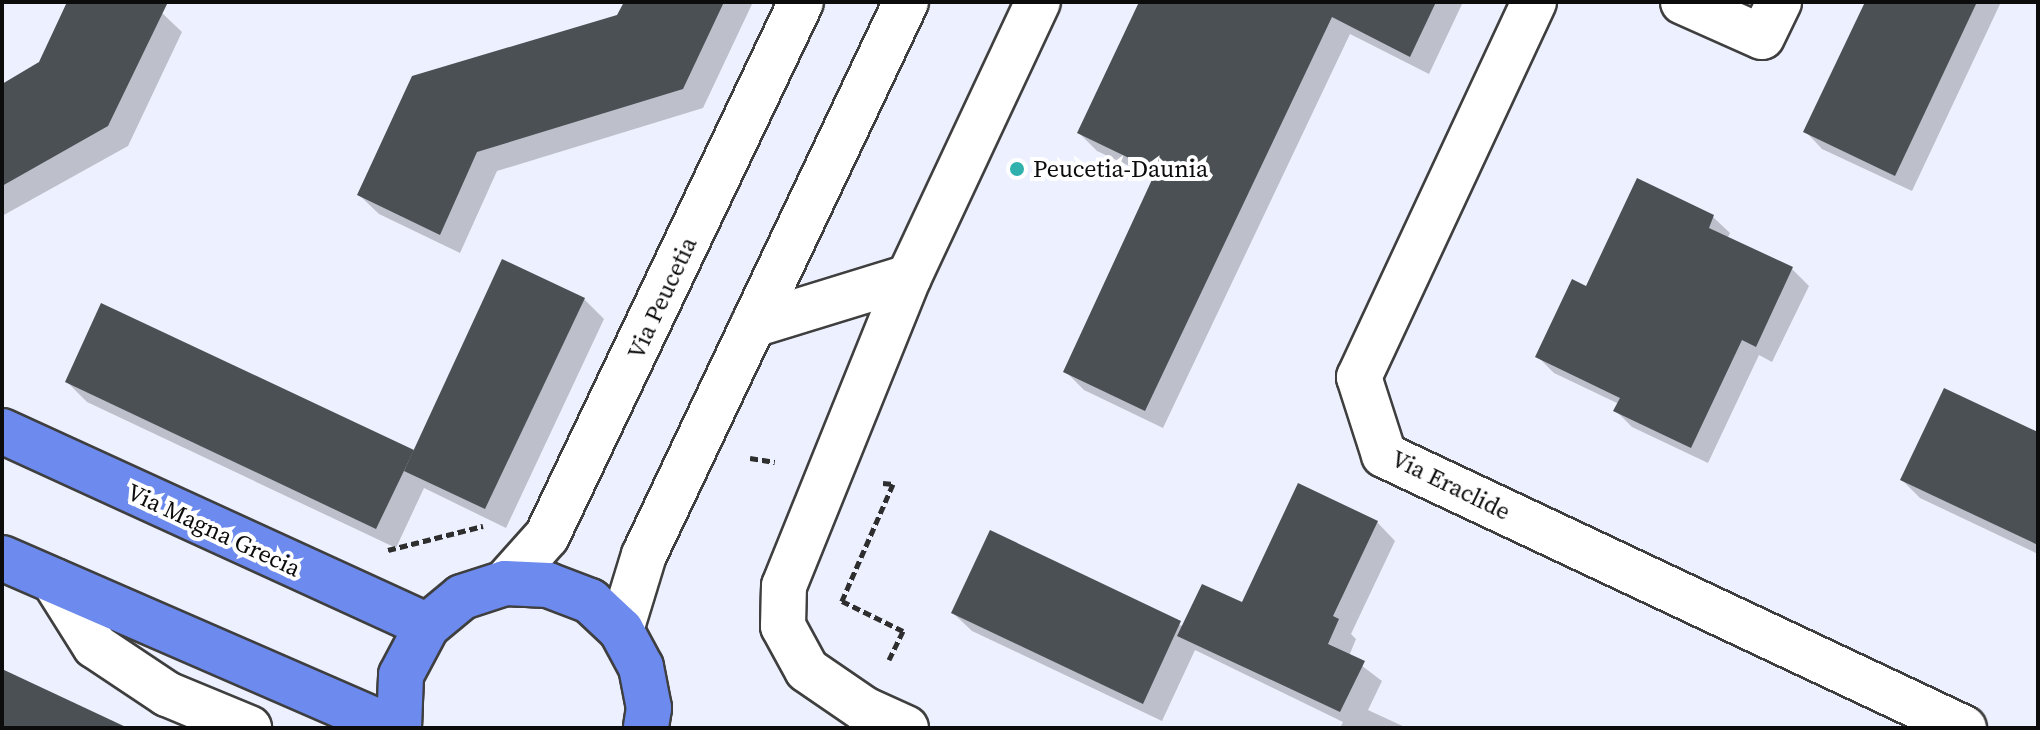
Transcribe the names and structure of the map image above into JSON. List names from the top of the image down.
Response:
{
  "streets": {
    "main road": ["Via Magna Grecia"],
    "street": ["Via Peucetia", "Via Eraclide"]
  },
  "places": ["Peucetia-Daunia"]
}
